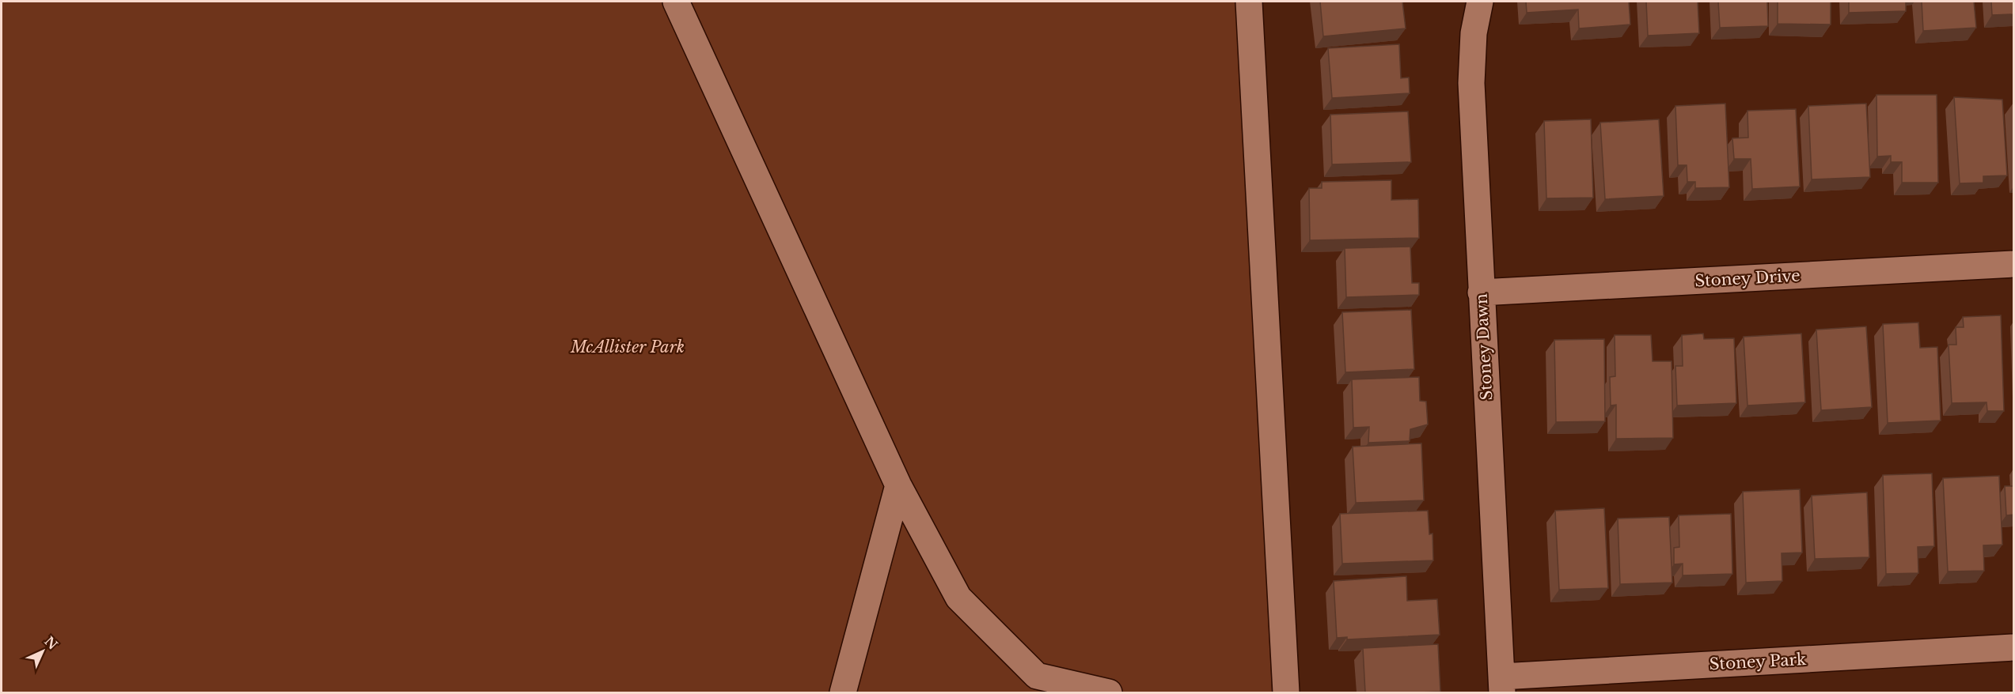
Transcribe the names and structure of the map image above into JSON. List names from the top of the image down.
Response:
{
  "streets": {
    "street": ["Stoney Drive", "Stoney Dawn", "Stoney Park"]
  },
  "crossings": [
    ["Stoney Drive", "Stoney Dawn"],
    ["Stoney Dawn", "Stoney Park"]
  ],
  "parks": ["McAllister Park"],
  "north": "top right"
}
